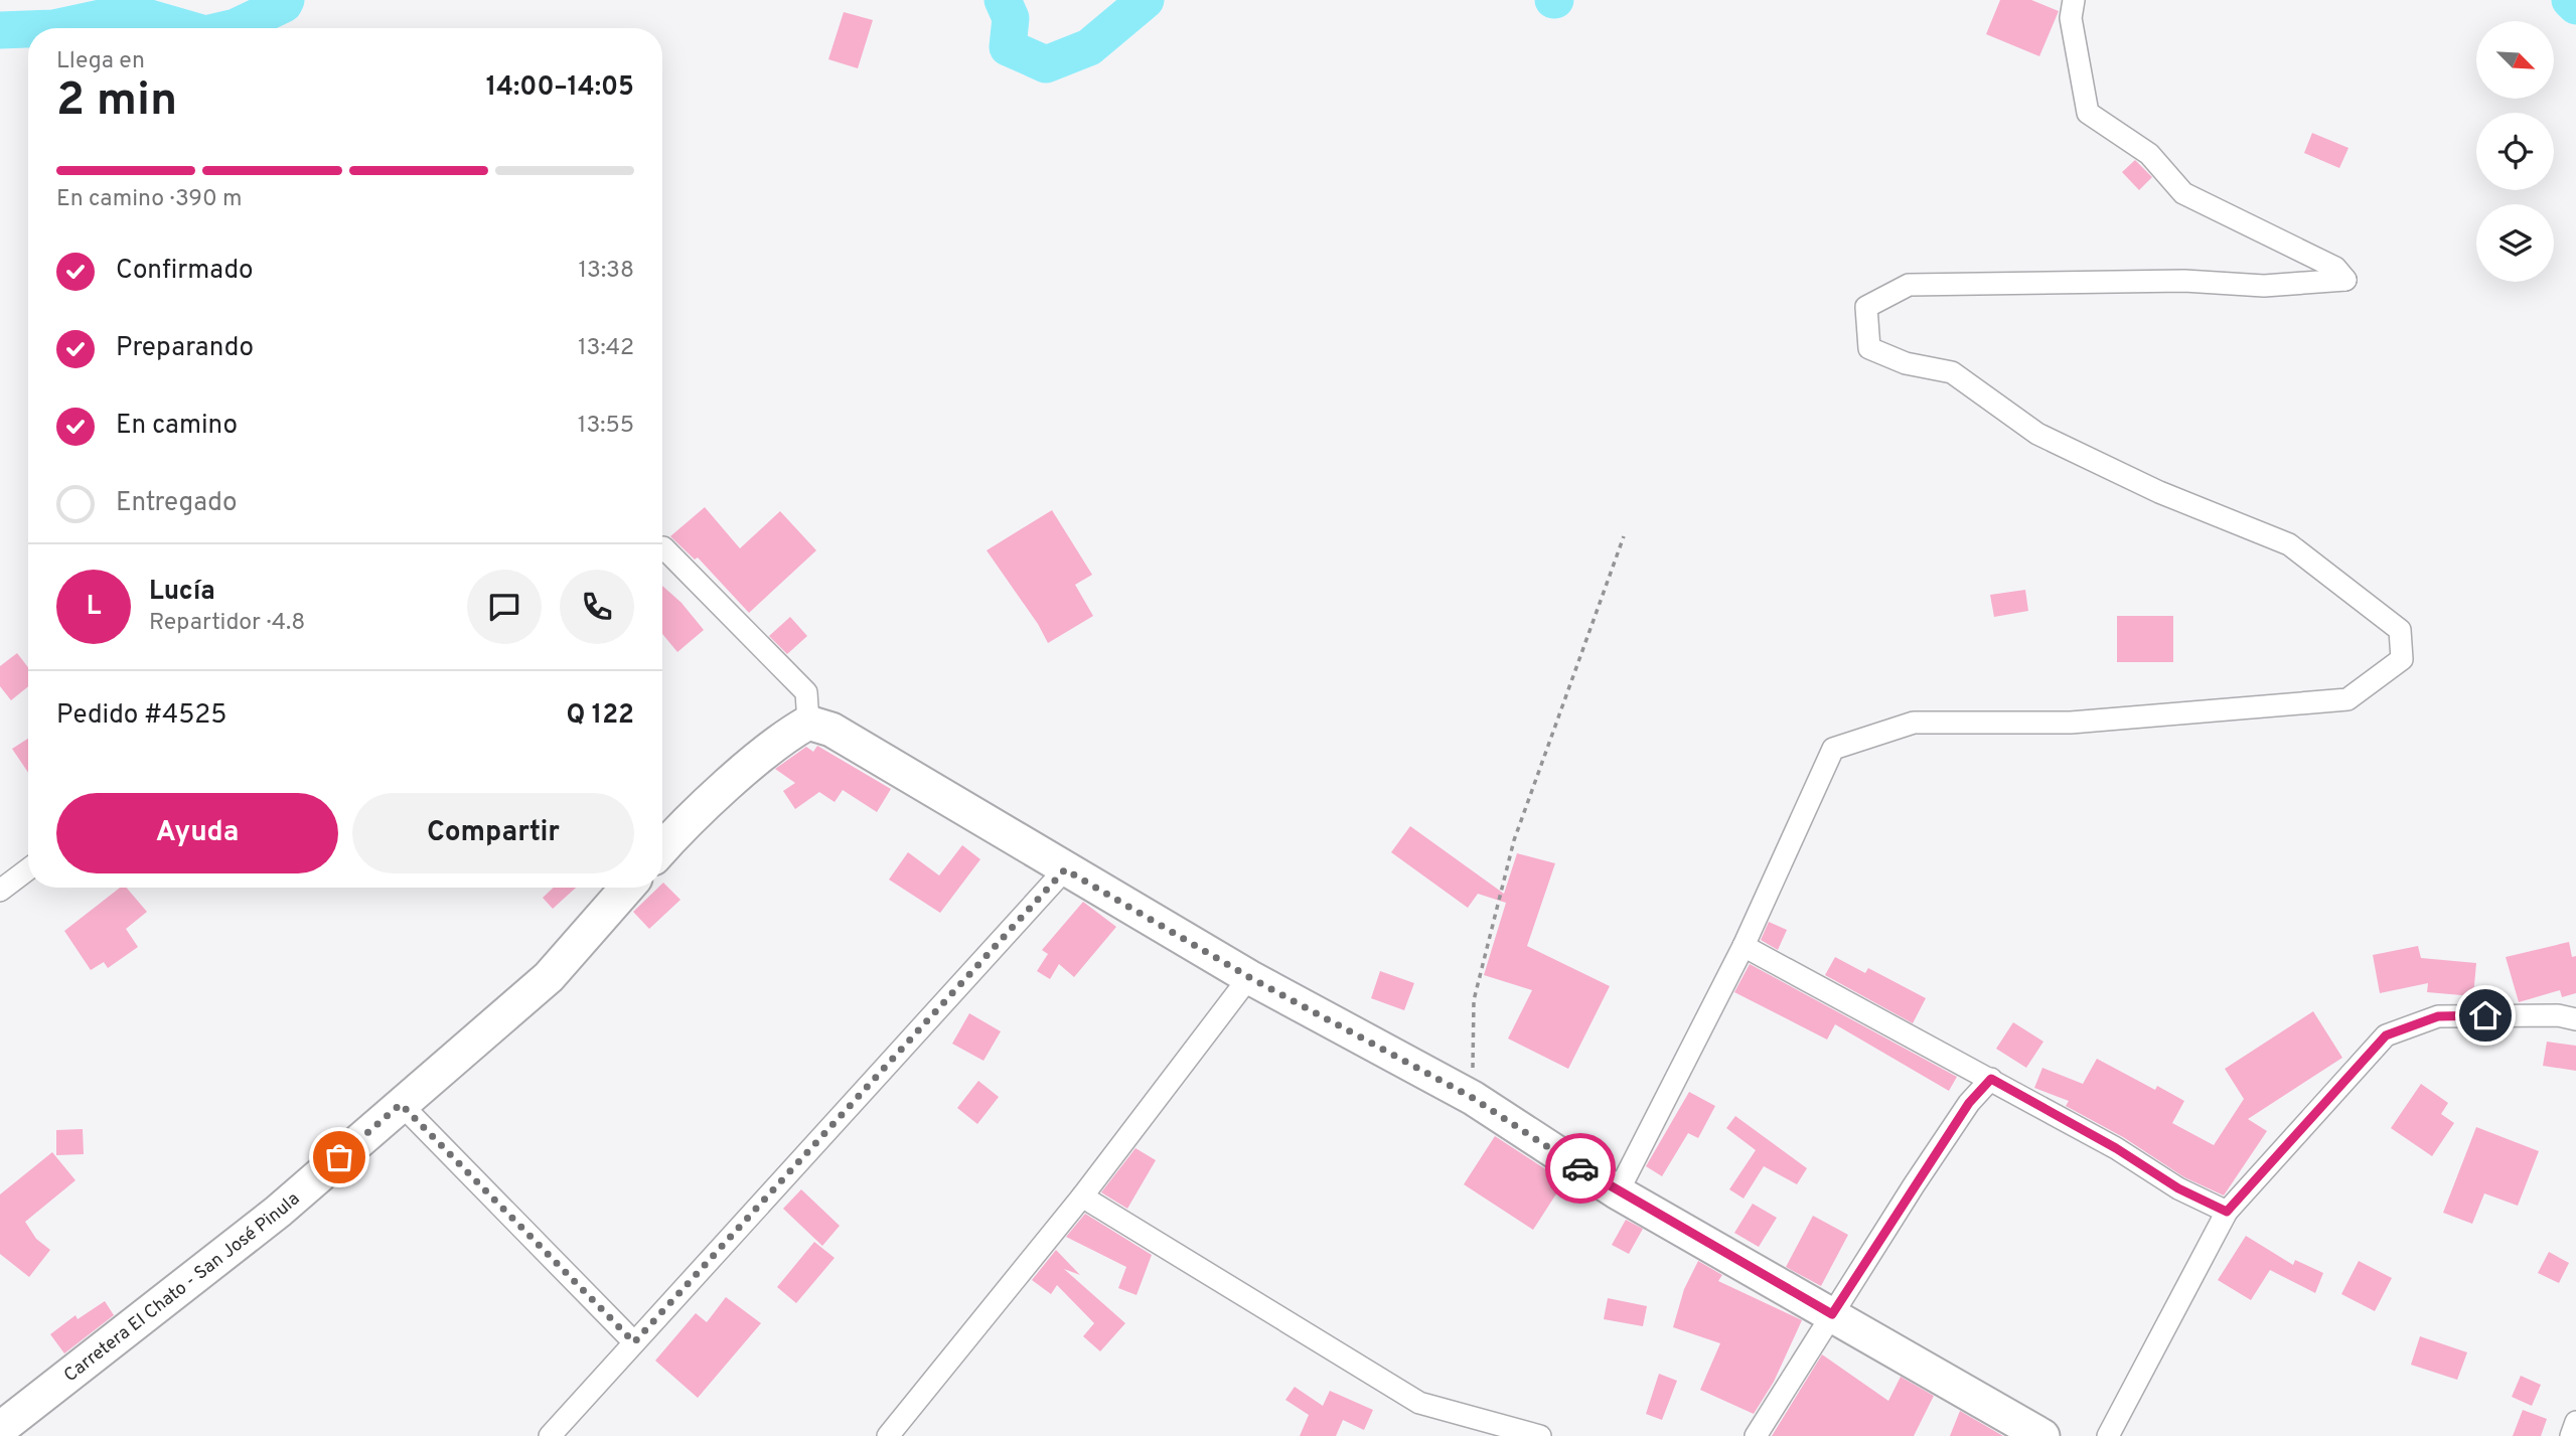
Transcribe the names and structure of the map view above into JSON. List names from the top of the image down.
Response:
{
  "streets": {
    "main road": ["Carretera El Chato - San José Pinula"]
  },
  "north": "bottom right",
  "page": {
    "heading": ["2 min", "Llega en", "14:00–14:05"],
    "panel": [
      "Lucía",
      "Repartidor · 4.8",
      "Pedido #4525",
      "Q 122"
    ],
    "bar": "En camino · 390 m",
    "list": [
      ["Confirmado", "13:38"],
      ["Preparando", "13:42"],
      ["En camino", "13:55"],
      "Entregado"
    ],
    "round": "L",
    "buttons": ["Ayuda", "Compartir"]
  }
}
